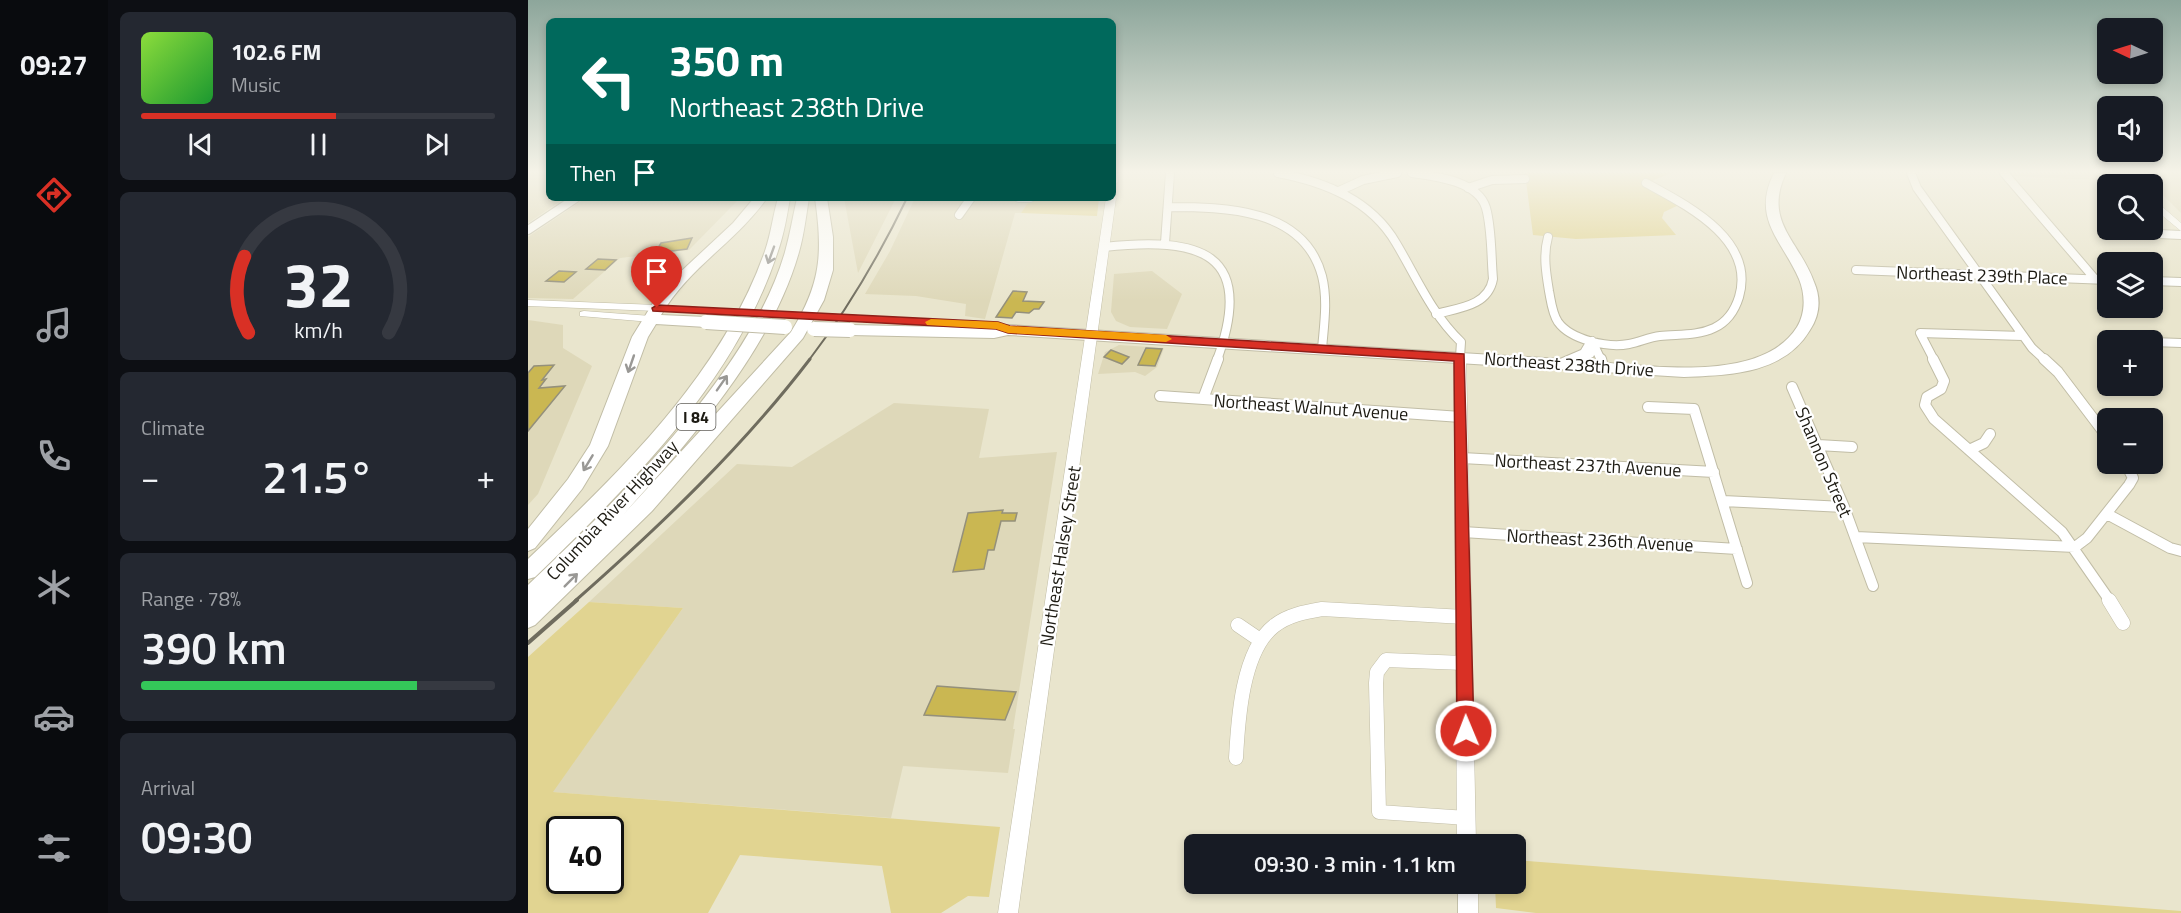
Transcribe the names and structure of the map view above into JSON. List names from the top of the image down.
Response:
{
  "streets": {
    "highway": ["Northeast 238th Drive", "I 84", "Columbia River Highway"],
    "main road": ["Northeast Halsey Street"],
    "street": [
      "Northeast 239th Place",
      "Northeast Walnut Avenue",
      "Shannon Street",
      "Northeast 237th Avenue",
      "Northeast 236th Avenue"
    ]
  },
  "crossings": [
    ["Northeast 238th Drive", "Northeast Halsey Street"]
  ],
  "north": "left",
  "page": {
    "tabs": "09:27",
    "map_buttons": ["+", "−"],
    "turn": ["350 m", "Northeast 238th Drive"],
    "song": ["102.6 FM", "Music"],
    "then": "Then",
    "tile": [
      "Climate",
      ["Range · 78%", "390 km"],
      ["Arrival", "09:30"]
    ],
    "heat": ["−", "21.5°", "+"],
    "limit": "40",
    "trip": "09:30 · 3 min · 1.1 km",
    "gauge": ["32", "km/h"]
  }
}
